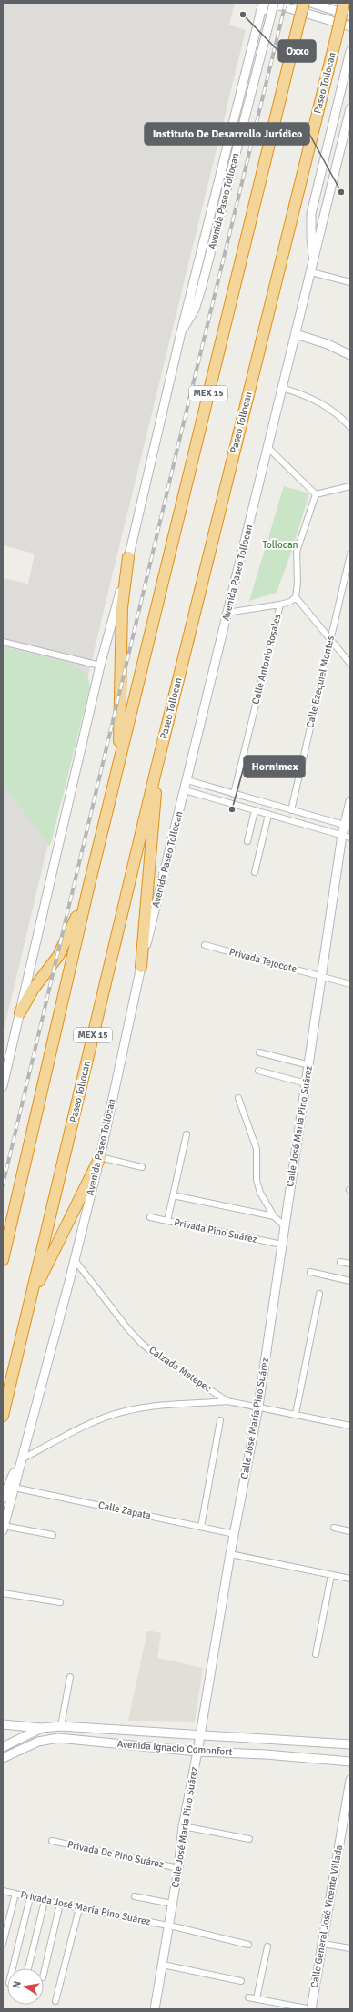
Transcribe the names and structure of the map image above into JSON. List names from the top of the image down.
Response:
{
  "streets": {
    "highway": ["Paseo Tollocan", "MEX 15"],
    "main road": [
      "Avenida Paseo Tollocan",
      "Calle José María Pino Suárez",
      "Avenida Ignacio Comonfort",
      "Calle General José Vicente Villada"
    ],
    "street": [
      "Calle Antonio Rosales",
      "Calle Ezequiel Montes",
      "Privada Tejocote",
      "Privada Pino Suárez",
      "Calzada Metepec",
      "Calle Zapata",
      "Privada De Pino Suárez",
      "Privada José María Pino Suárez"
    ]
  },
  "crossings": [
    ["Avenida Paseo Tollocan", "Calzada Metepec"],
    ["Avenida Paseo Tollocan", "Calle Zapata"],
    ["Privada Tejocote", "Calle José María Pino Suárez"],
    ["Calle José María Pino Suárez", "Privada Pino Suárez"],
    ["Calle José María Pino Suárez", "Calzada Metepec"],
    ["Calle José María Pino Suárez", "Calle Zapata"],
    ["Calle José María Pino Suárez", "Avenida Ignacio Comonfort"],
    ["Calle José María Pino Suárez", "Privada De Pino Suárez"],
    ["Calle José María Pino Suárez", "Privada José María Pino Suárez"]
  ],
  "parks": ["Tollocan"],
  "places": ["Oxxo", "Instituto De Desarrollo Jurídico", "Hornimex"],
  "north": "left"
}
